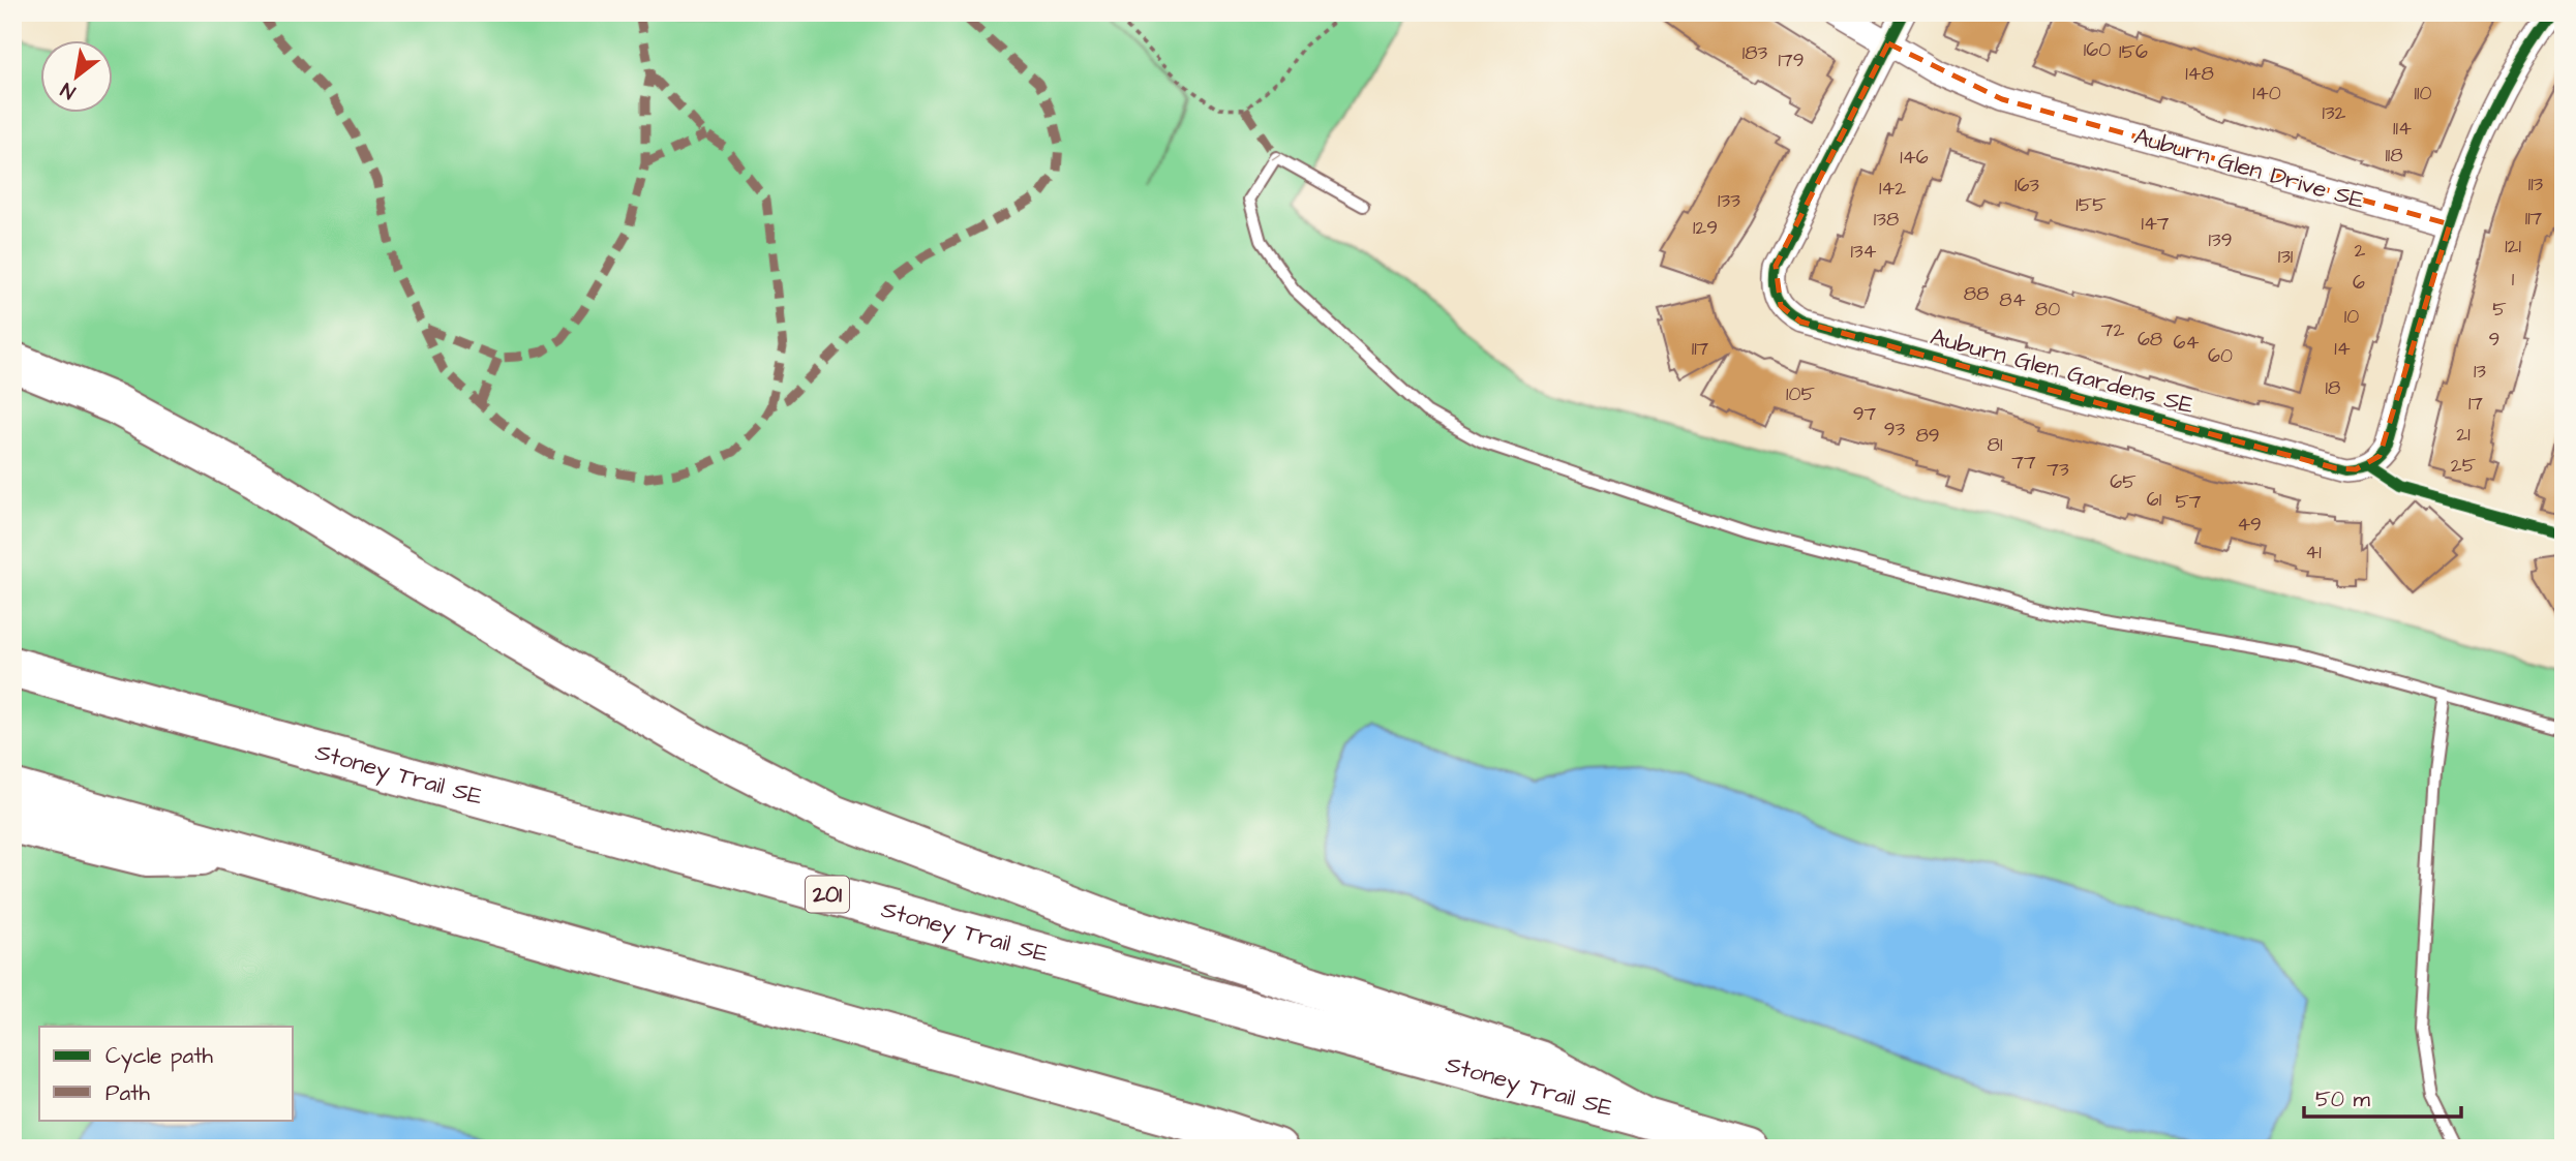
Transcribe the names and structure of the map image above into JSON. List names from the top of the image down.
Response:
{
  "streets": {
    "highway": ["Stoney Trail SE", "201"],
    "street": ["Auburn Glen Drive SE", "Auburn Glen Gardens SE"]
  },
  "crossings": [
    ["Auburn Glen Drive SE", "Auburn Glen Gardens SE"]
  ],
  "house_numbers": [
    "160",
    "156",
    "183",
    "179",
    "148",
    "140",
    "110",
    "132",
    "114",
    "118",
    "146",
    "113",
    "163",
    "142",
    "133",
    "155",
    "117",
    "138",
    "147",
    "129",
    "139",
    "121",
    "2",
    "134",
    "131",
    "1",
    "6",
    "88",
    "84",
    "80",
    "5",
    "10",
    "72",
    "68",
    "9",
    "64",
    "117",
    "14",
    "60",
    "13",
    "18",
    "105",
    "17",
    "97",
    "93",
    "21",
    "89",
    "81",
    "77",
    "25",
    "73",
    "65",
    "61",
    "57",
    "49",
    "41"
  ],
  "legend": ["Cycle path", "Path"],
  "scale_bar": "50 m",
  "north": "bottom left"
}
